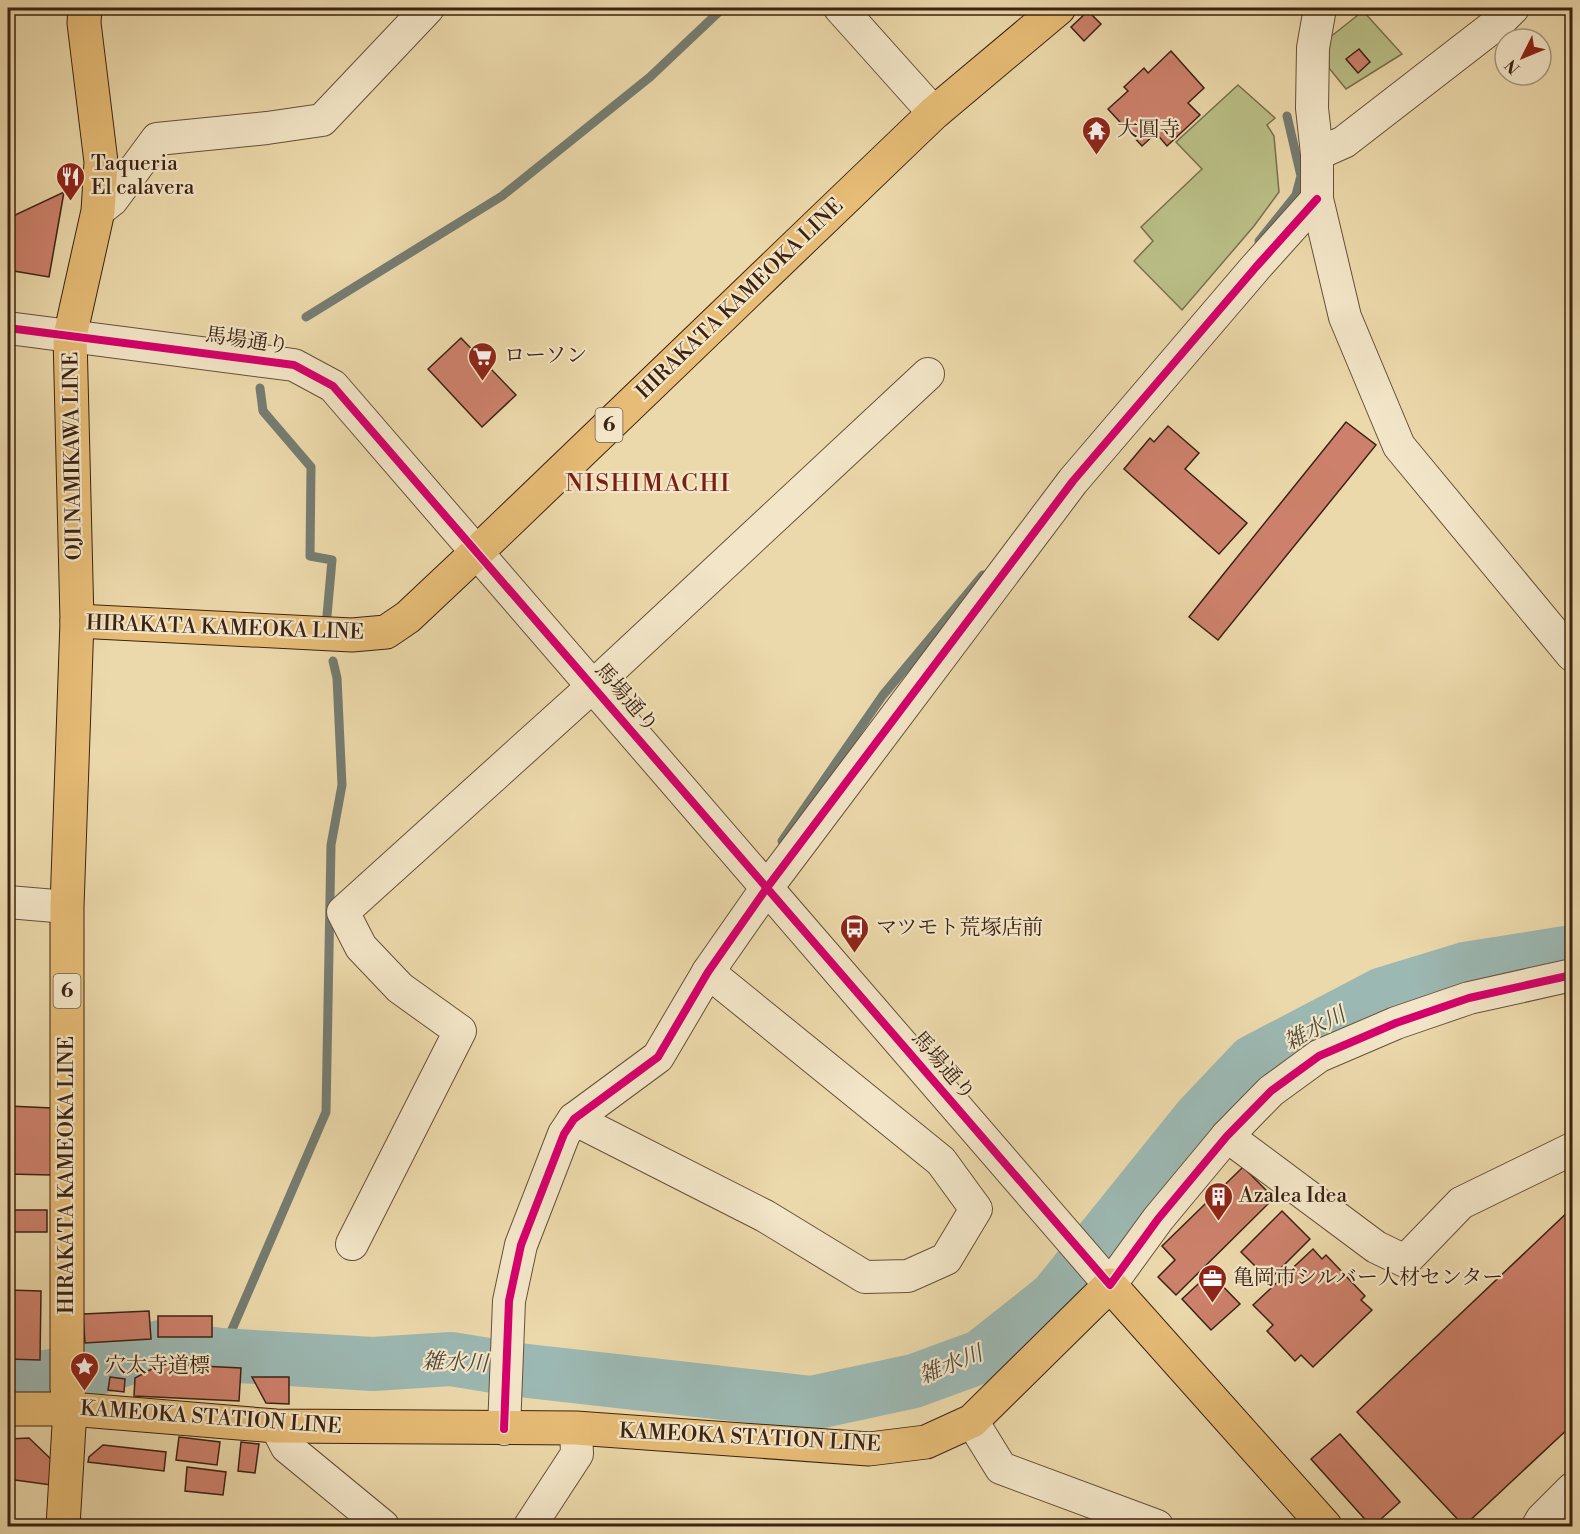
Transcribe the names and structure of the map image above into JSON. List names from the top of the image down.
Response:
{
  "streets": {
    "main road": [
      "HIRAKATA KAMEOKA LINE",
      "6",
      "OJI NAMIKAWA LINE",
      "KAMEOKA STATION LINE"
    ],
    "street": ["馬場通り"]
  },
  "crossings": [
    ["HIRAKATA KAMEOKA LINE", "馬場通り"],
    ["HIRAKATA KAMEOKA LINE", "OJI NAMIKAWA LINE"],
    ["HIRAKATA KAMEOKA LINE", "KAMEOKA STATION LINE"],
    ["馬場通り", "OJI NAMIKAWA LINE"],
    ["馬場通り", "KAMEOKA STATION LINE"]
  ],
  "districts": ["NISHIMACHI"],
  "water": ["雑水川"],
  "places": {
    "temple": ["大圓寺"],
    "restaurant": ["Taqueria El calavera"],
    "supermarket": ["ローソン"],
    "bus stop": ["マツモト荒塚店前"],
    "building": ["Azalea Idea"],
    "office": ["亀岡市シルバー人材センター"],
    "place": ["穴太寺道標"]
  },
  "north": "bottom left"
}
